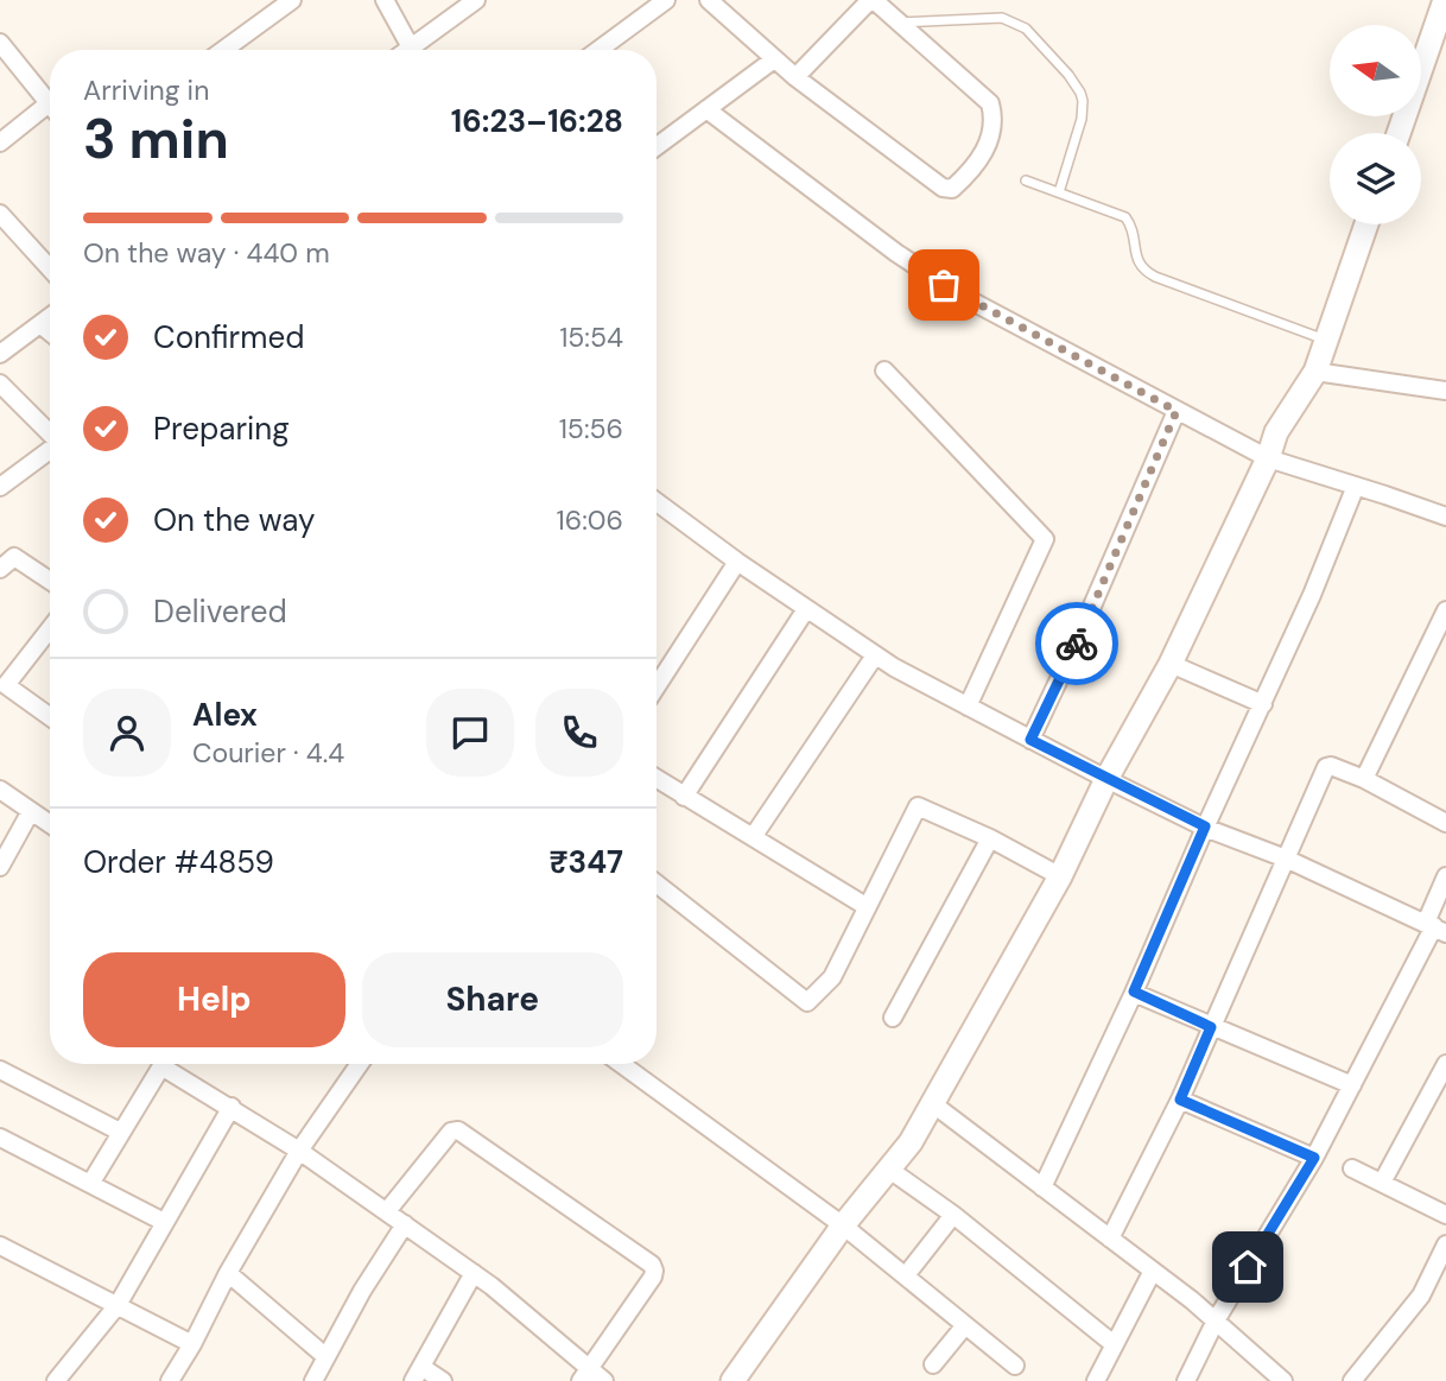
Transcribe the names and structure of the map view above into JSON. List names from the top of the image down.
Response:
{
  "north": "left",
  "page": {
    "heading": ["3 min", "Arriving in", "16:23–16:28"],
    "panel": [
      "Alex",
      "Courier · 4.4",
      "Order #4859",
      "₹347"
    ],
    "bar": "On the way · 440 m",
    "list": [
      ["Confirmed", "15:54"],
      ["Preparing", "15:56"],
      ["On the way", "16:06"],
      "Delivered"
    ],
    "buttons": ["Help", "Share"]
  }
}
